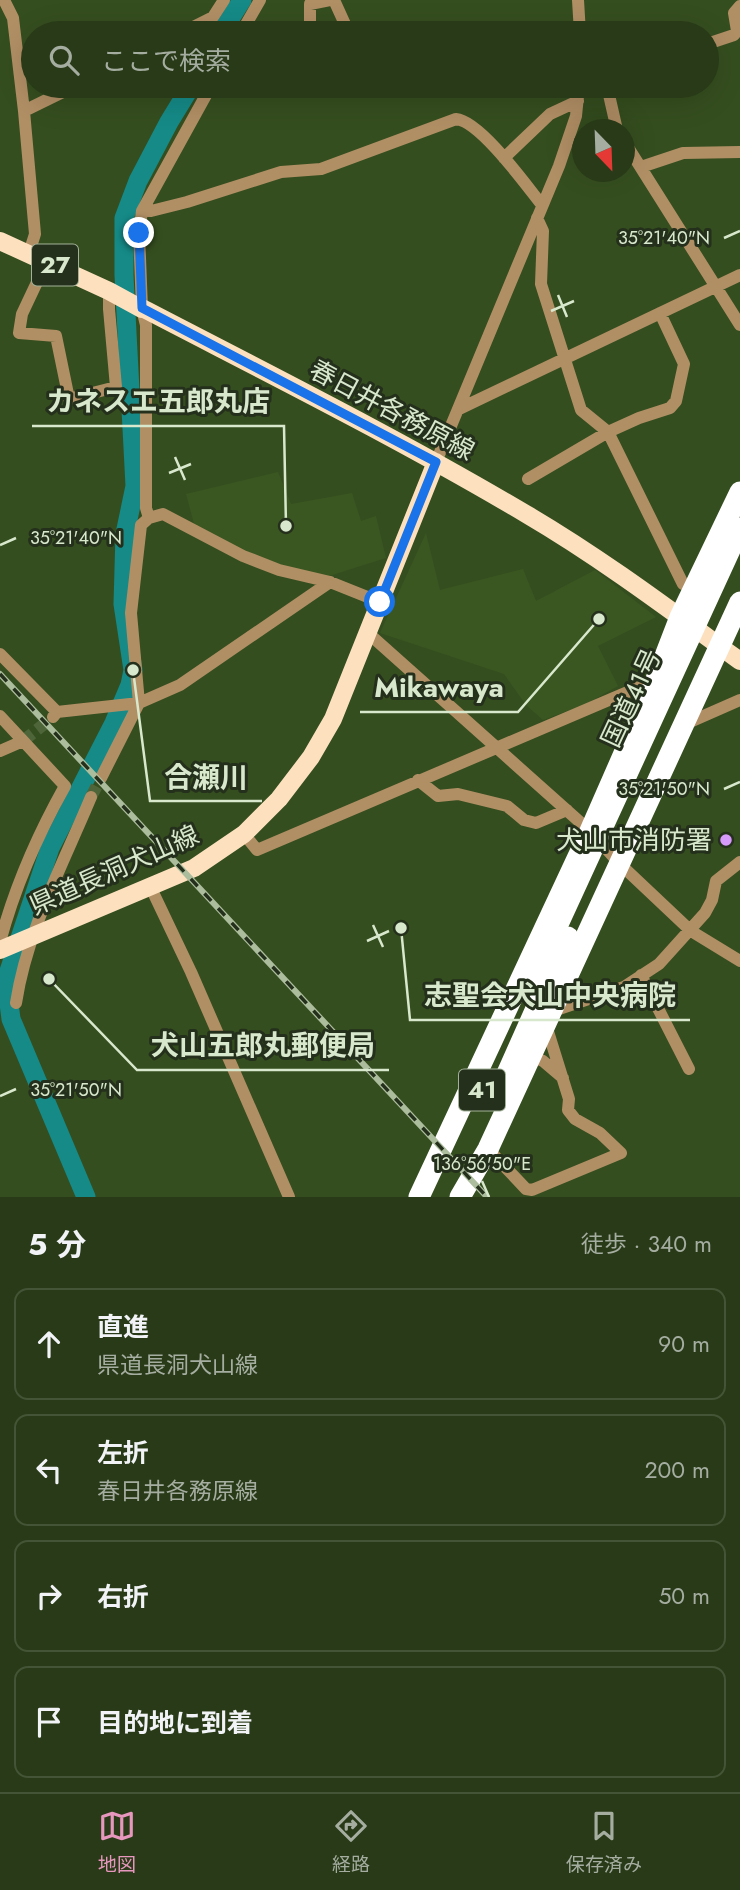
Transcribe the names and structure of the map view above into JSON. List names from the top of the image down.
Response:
{
  "streets": {
    "highway": ["国道41号", "41"],
    "main road": ["27", "春日井各務原線", "県道長洞犬山線"]
  },
  "crossings": [
    ["春日井各務原線", "県道長洞犬山線"]
  ],
  "places": [
    "カネスエ五郎丸店",
    "Mikawaya",
    "合瀬川",
    "犬山市消防署",
    "志聖会犬山中央病院",
    "犬山五郎丸郵便局"
  ],
  "north": "bottom right",
  "page": {
    "search": "ここで検索",
    "heading": ["5 分", "徒歩 · 340 m"],
    "list": [
      ["直進", "県道長洞犬山線", "90 m"],
      ["左折", "春日井各務原線", "200 m"],
      ["右折", "50 m"],
      "目的地に到着"
    ],
    "nav": ["地図", "経路", "保存済み"]
  },
  "coordinates": ["35°21'40\"N", "35°21'50\"N", "136°56'50\"E"]
}
